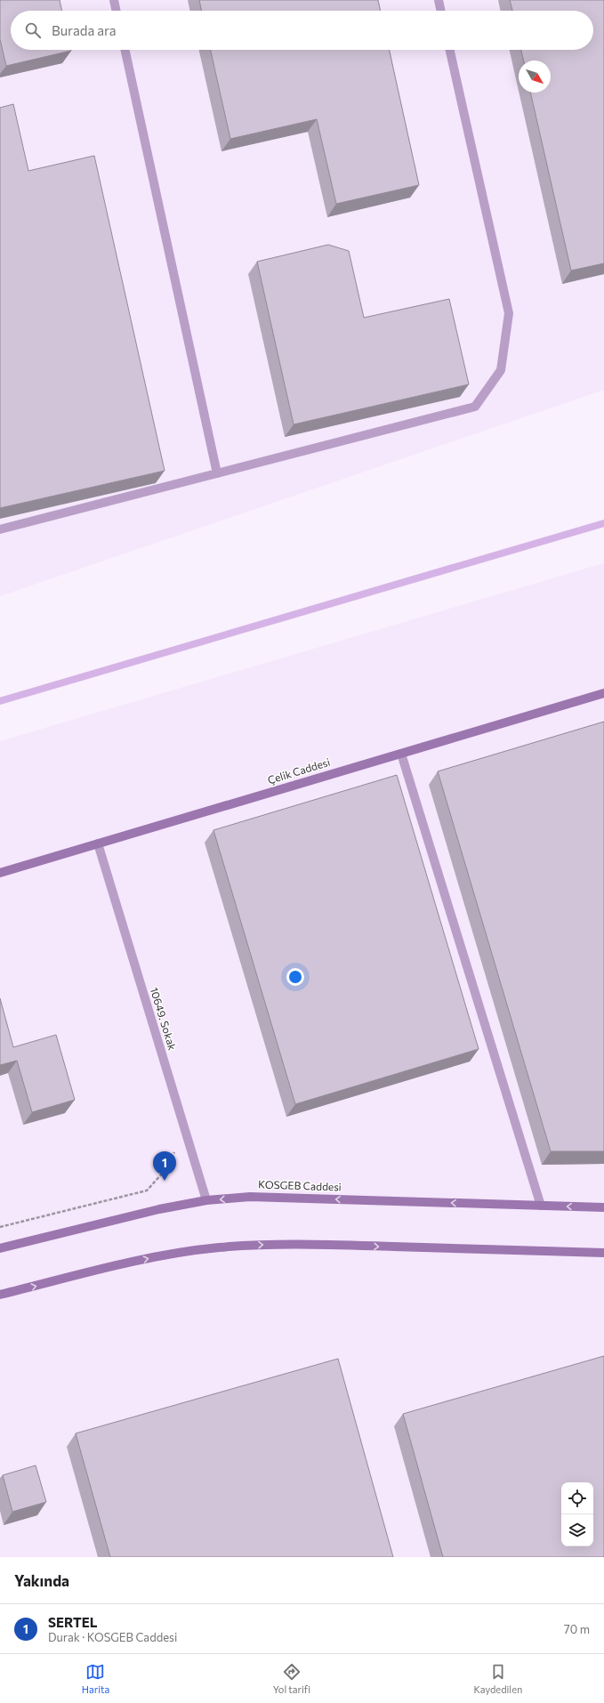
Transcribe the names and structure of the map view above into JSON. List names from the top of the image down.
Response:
{
  "streets": {
    "main road": ["Çelik Caddesi", "KOSGEB Caddesi"],
    "street": ["10649. Sokak"]
  },
  "crossings": [
    ["Çelik Caddesi", "10649. Sokak"],
    ["10649. Sokak", "KOSGEB Caddesi"]
  ],
  "north": "bottom right",
  "page": {
    "search": "Burada ara",
    "pins": "1",
    "heading": "Yakında",
    "list": [
      {
        "mark": "1",
        "name": "SERTEL",
        "note": "Durak · KOSGEB Caddesi",
        "value": "70 m"
      }
    ],
    "nav": ["Harita", "Yol tarifi", "Kaydedilen"]
  }
}
